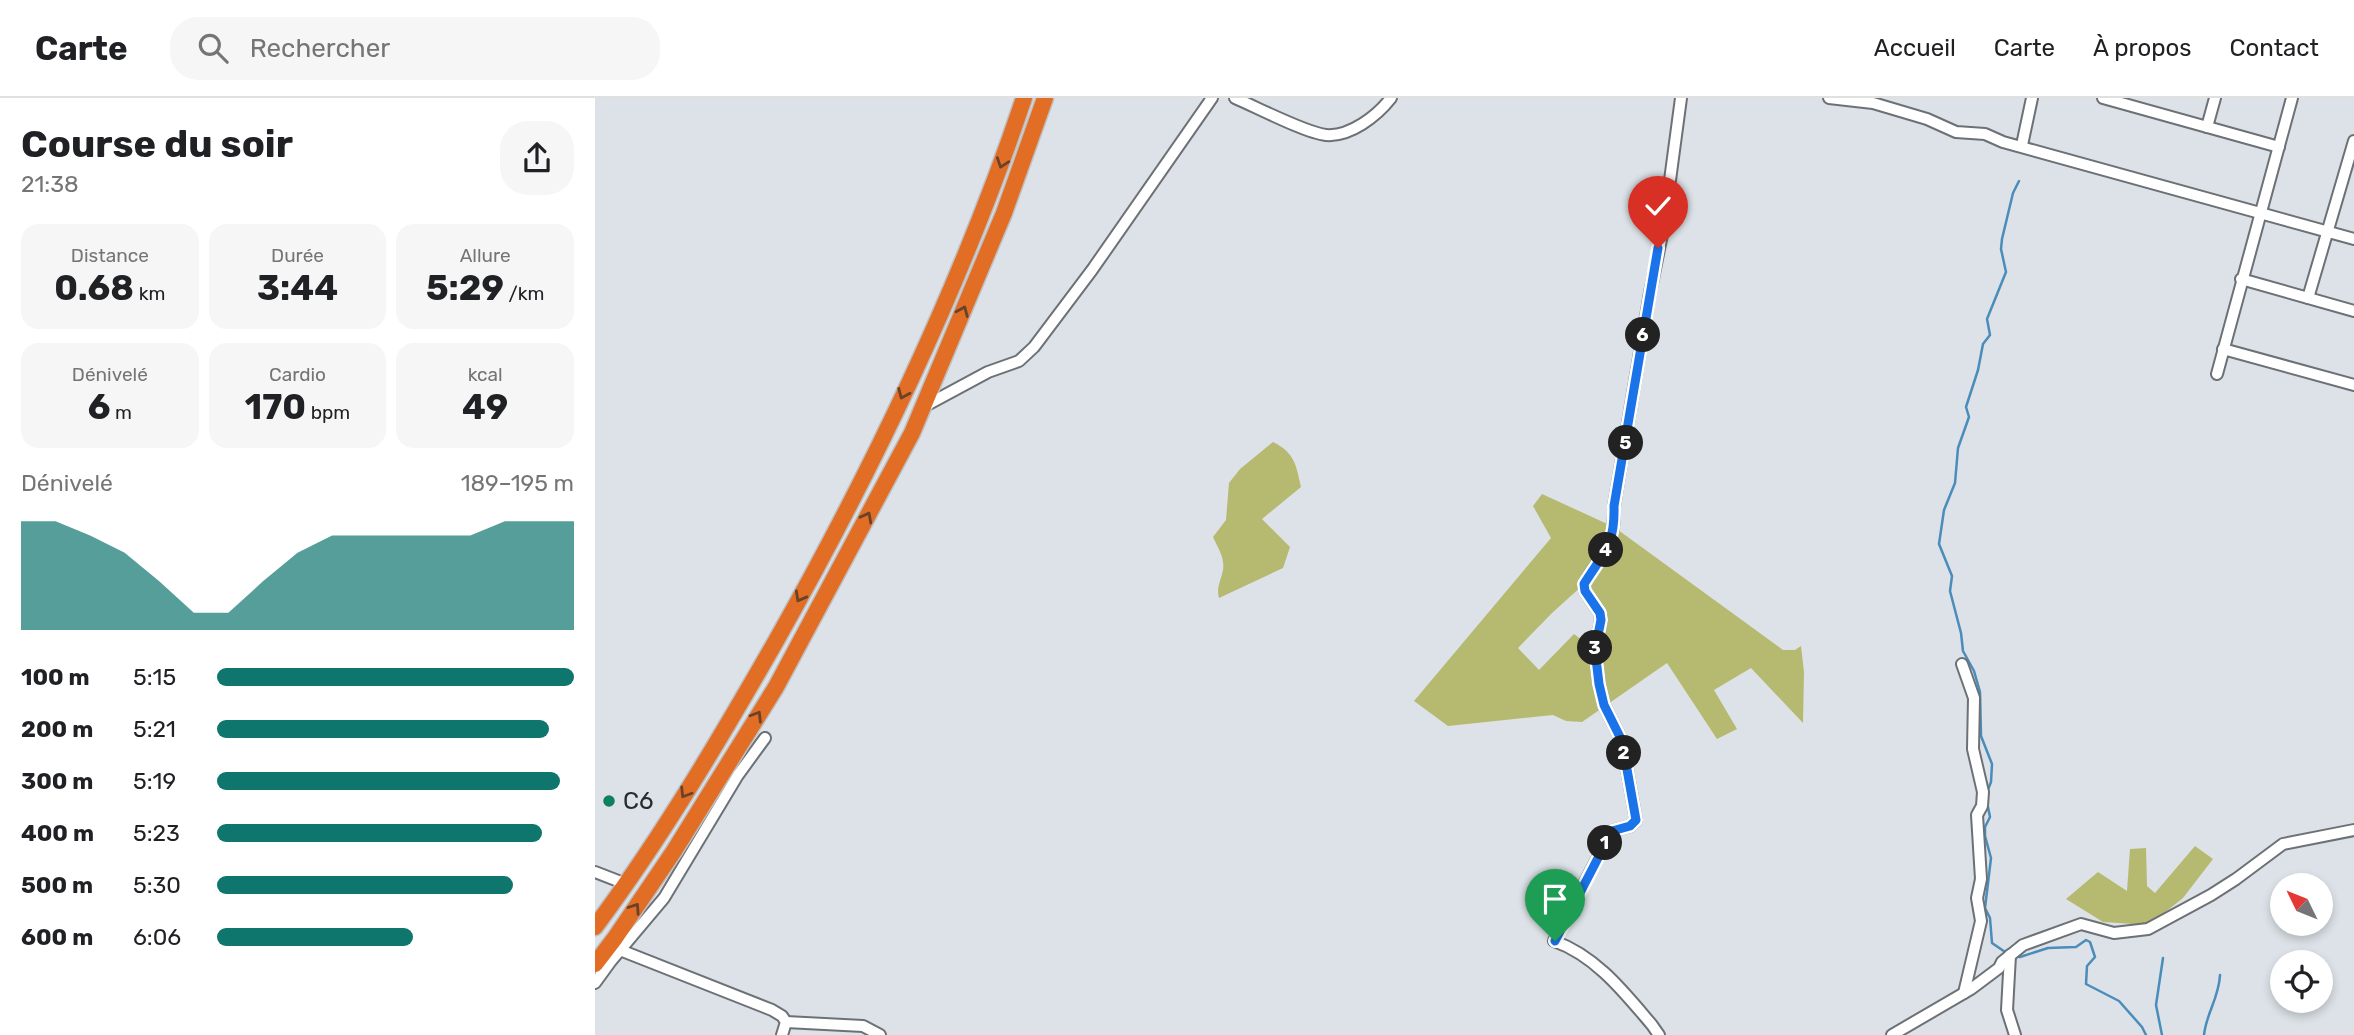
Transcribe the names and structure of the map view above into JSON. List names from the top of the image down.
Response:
{
  "places": ["C6"],
  "north": "top left",
  "page": {
    "header": "Carte",
    "search": "Rechercher",
    "nav": [
      "Accueil",
      "Carte",
      "À propos",
      "Contact"
    ],
    "heading": ["Course du soir", "21:38"],
    "stats": [
      ["Distance", "0.68 km"],
      ["Durée", "3:44"],
      ["Allure", "5:29 /km"],
      ["Dénivelé", "6 m"],
      ["Cardio", "170 bpm"],
      ["kcal", "49"]
    ],
    "pins": [
      "6",
      "5",
      "4",
      "3",
      "2",
      "1"
    ],
    "chart": ["Dénivelé", "189–195 m"],
    "list": [
      {
        "name": "100 m",
        "note": "5:15"
      },
      {
        "name": "200 m",
        "note": "5:21"
      },
      {
        "name": "300 m",
        "note": "5:19"
      },
      {
        "name": "400 m",
        "note": "5:23"
      },
      {
        "name": "500 m",
        "note": "5:30"
      },
      {
        "name": "600 m",
        "note": "6:06"
      }
    ]
  }
}
